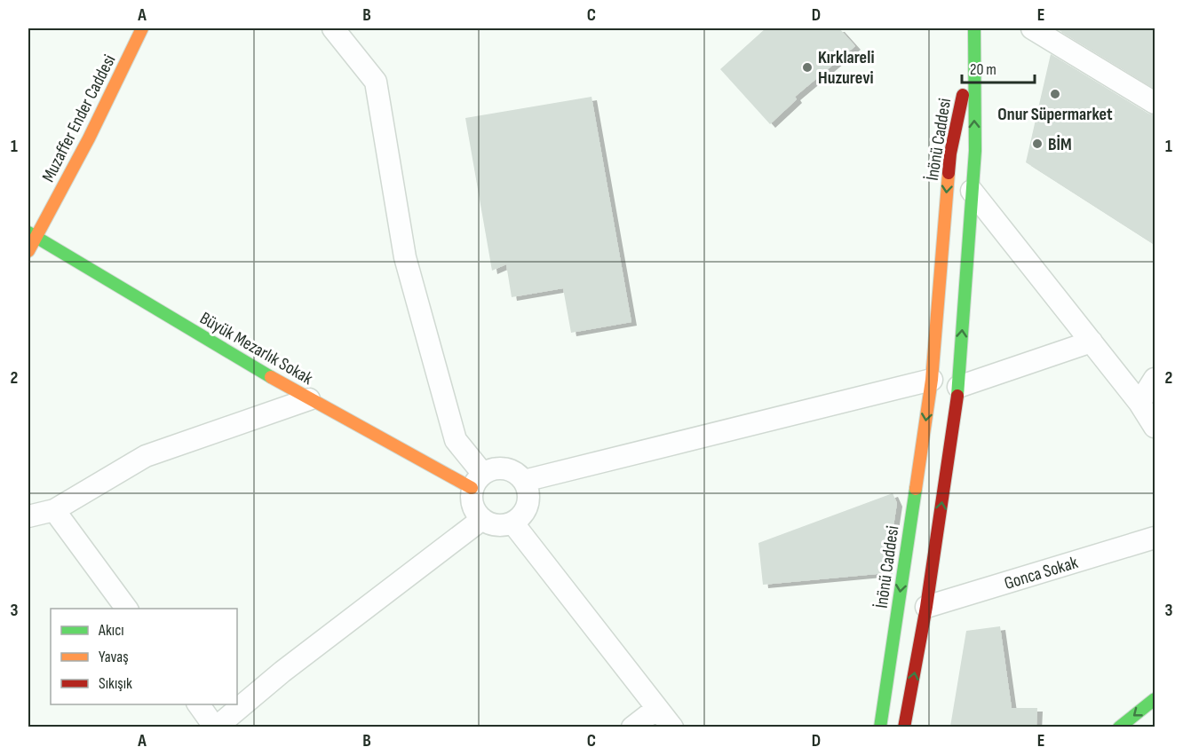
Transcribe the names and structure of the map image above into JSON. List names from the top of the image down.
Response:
{
  "streets": {
    "main road": ["Muzaffer Ender Caddesi", "İnönü Caddesi", "Büyük Mezarlık Sokak"],
    "street": ["Gonca Sokak"]
  },
  "crossings": [
    ["Muzaffer Ender Caddesi", "Büyük Mezarlık Sokak"],
    ["İnönü Caddesi", "Gonca Sokak"]
  ],
  "places": ["Kırklareli Huzurevi", "Onur Süpermarket", "BİM"],
  "legend": ["Akıcı", "Yavaş", "Sıkışık"],
  "scale_bar": "20 m",
  "grid": {
    "columns": [
      "A",
      "B",
      "C",
      "D",
      "E"
    ],
    "rows": ["1", "2", "3"]
  }
}
